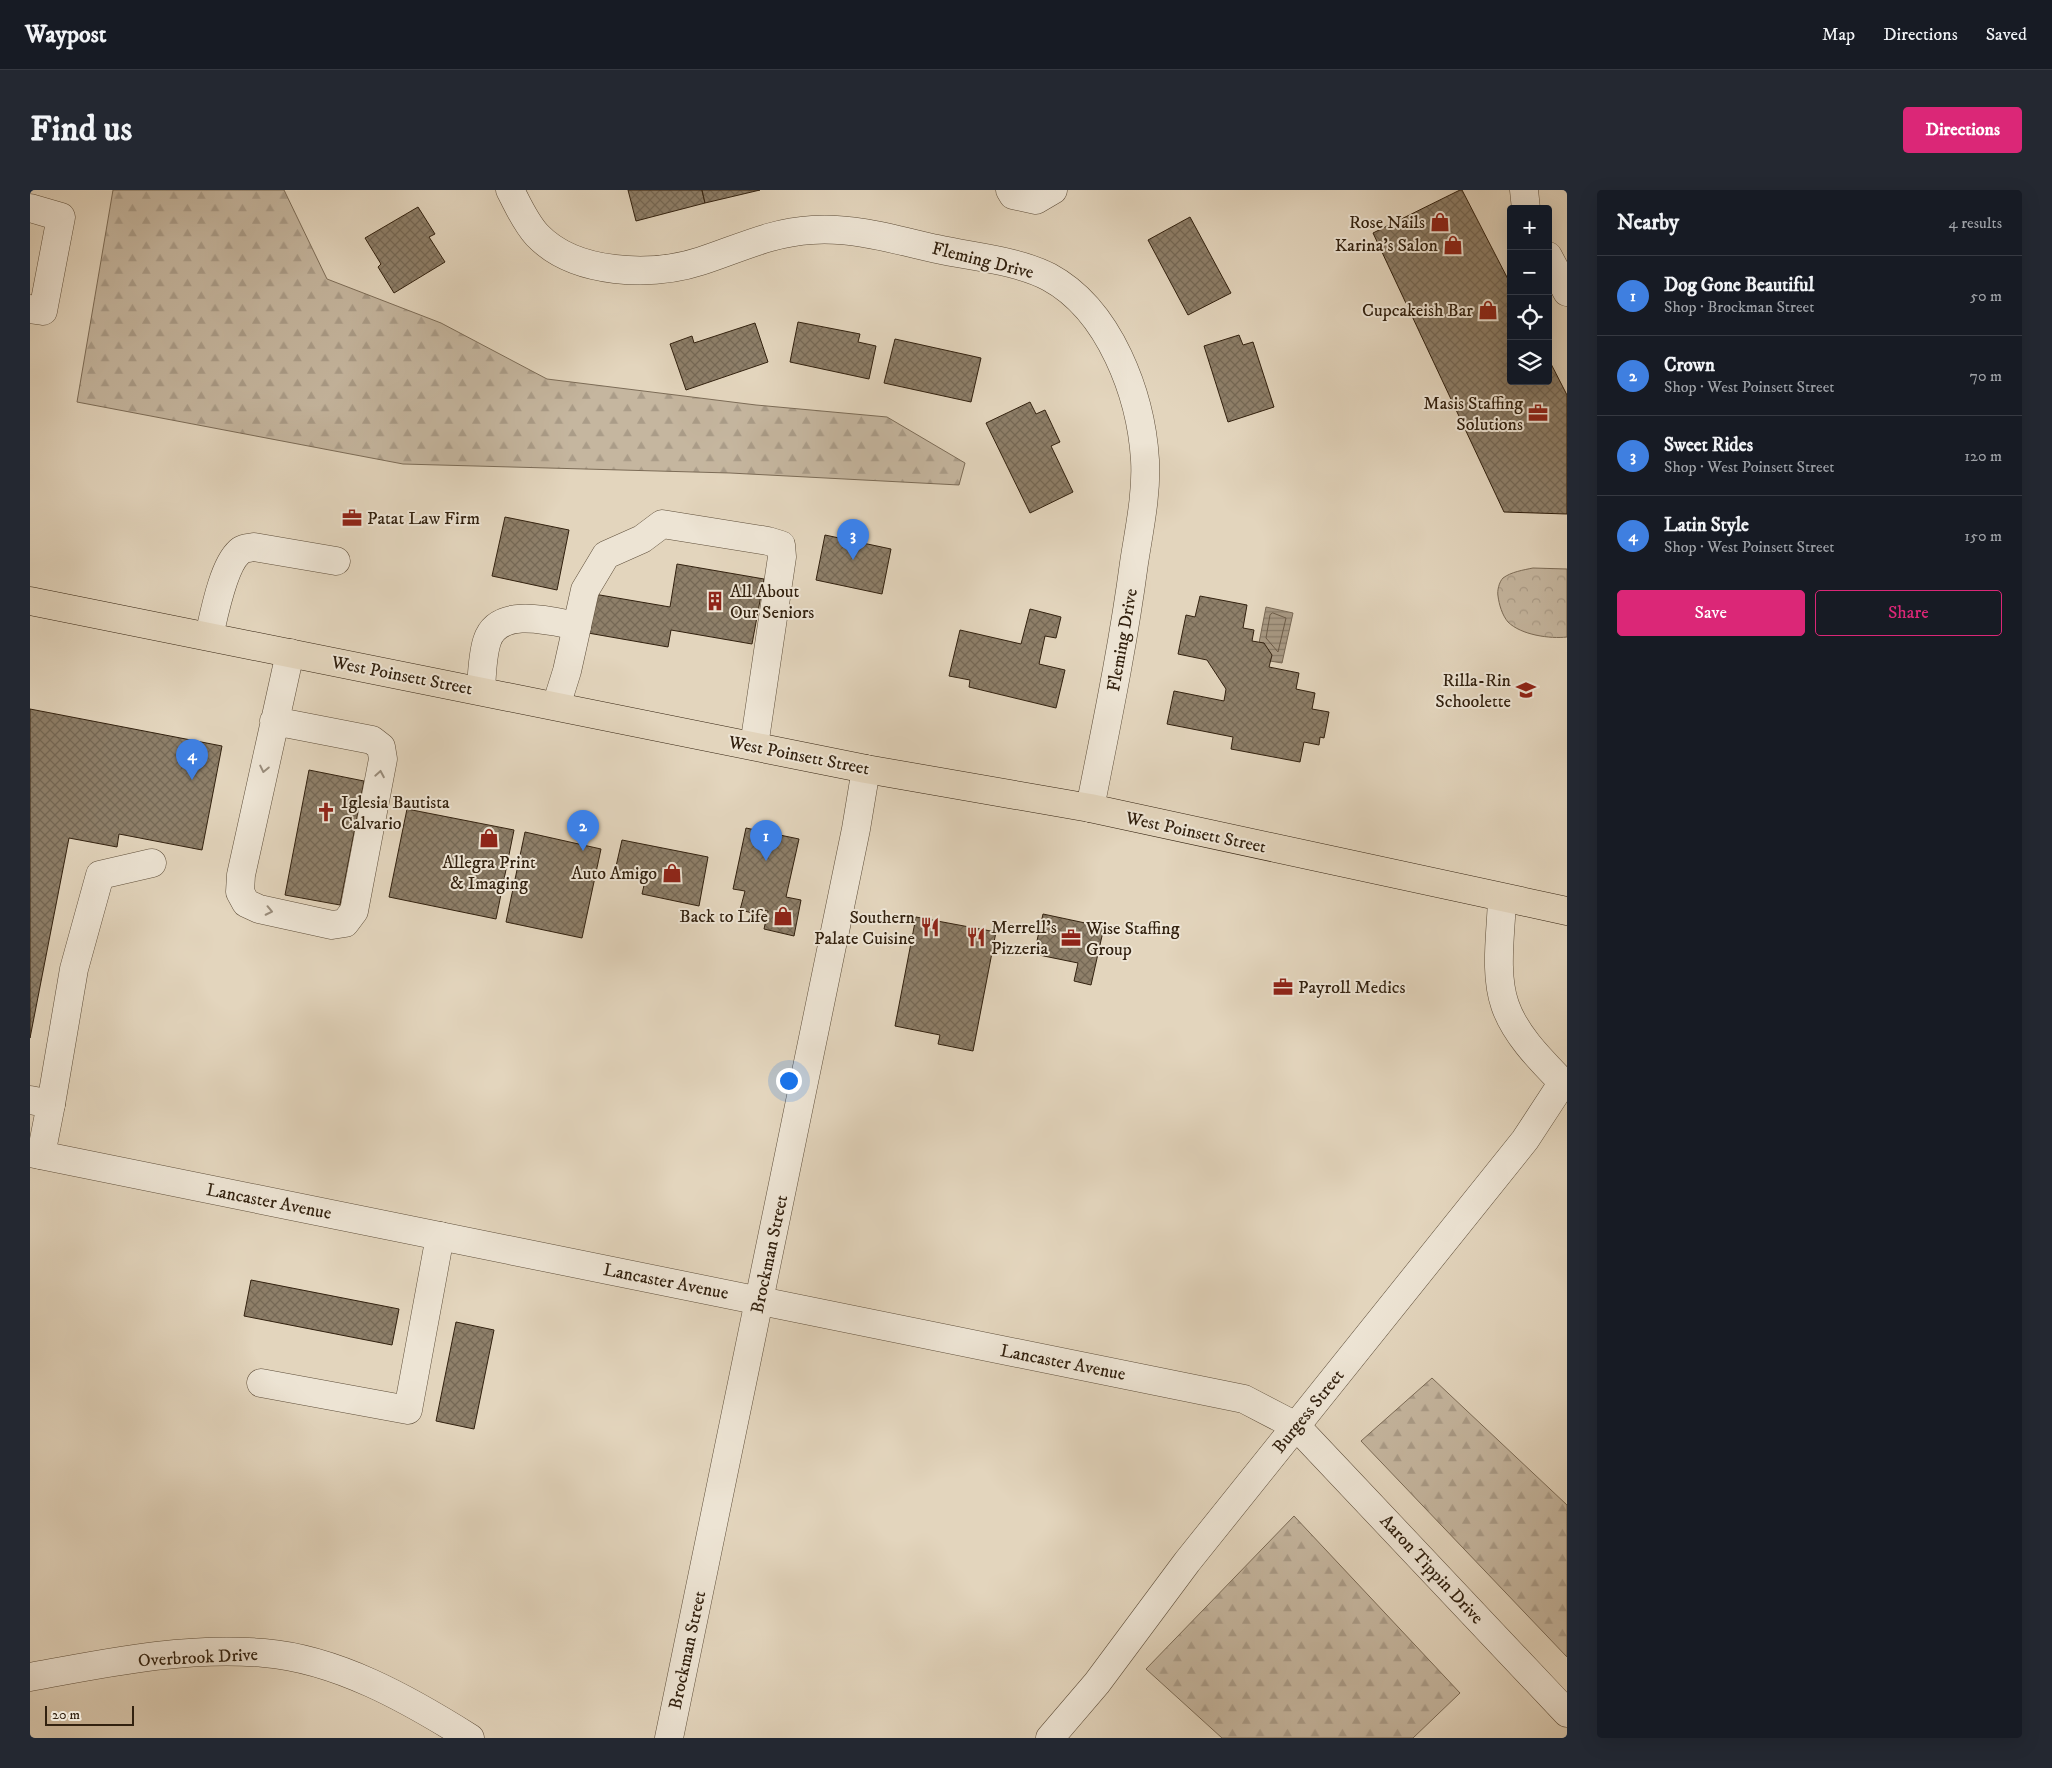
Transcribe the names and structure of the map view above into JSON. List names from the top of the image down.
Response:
{
  "streets": {
    "main road": ["West Poinsett Street"],
    "street": [
      "Fleming Drive",
      "Lancaster Avenue",
      "Brockman Street",
      "Burgess Street",
      "Aaron Tippin Drive",
      "Overbrook Drive"
    ]
  },
  "crossings": [
    ["Fleming Drive", "West Poinsett Street"],
    ["West Poinsett Street", "Brockman Street"],
    ["Lancaster Avenue", "Brockman Street"],
    ["Lancaster Avenue", "Burgess Street"],
    ["Lancaster Avenue", "Aaron Tippin Drive"],
    ["Burgess Street", "Aaron Tippin Drive"]
  ],
  "places": {
    "shop": [
      "Rose Nails",
      "Karina's Salon",
      "Cupcakeish Bar",
      "Allegra Print & Imaging",
      "Auto Amigo",
      "Back to Life"
    ],
    "office": [
      "Masis Staffing Solutions",
      "Patat Law Firm",
      "Wise Staffing Group",
      "Payroll Medics"
    ],
    "building": ["All About Our Seniors"],
    "school or university": ["Rilla-Rin Schoolette"],
    "church": ["Iglesia Bautista Calvario"],
    "restaurant": ["Southern Palate Cuisine", "Merrell's Pizzeria"]
  },
  "scale_bar": "20 m",
  "page": {
    "header": "Waypost",
    "nav": ["Map", "Directions", "Saved"],
    "buttons": [
      "Directions",
      ["Save", "Share"]
    ],
    "title": "Find us",
    "heading": ["Nearby", "4 results"],
    "map_buttons": ["+", "−"],
    "list": [
      {
        "mark": "1",
        "name": "Dog Gone Beautiful",
        "note": "Shop · Brockman Street",
        "value": "50 m"
      },
      {
        "mark": "2",
        "name": "Crown",
        "note": "Shop · West Poinsett Street",
        "value": "70 m"
      },
      {
        "mark": "3",
        "name": "Sweet Rides",
        "note": "Shop · West Poinsett Street",
        "value": "120 m"
      },
      {
        "mark": "4",
        "name": "Latin Style",
        "note": "Shop · West Poinsett Street",
        "value": "150 m"
      }
    ],
    "pins": [
      "3",
      "4",
      "2",
      "1"
    ],
    "scale": "20 m"
  }
}
